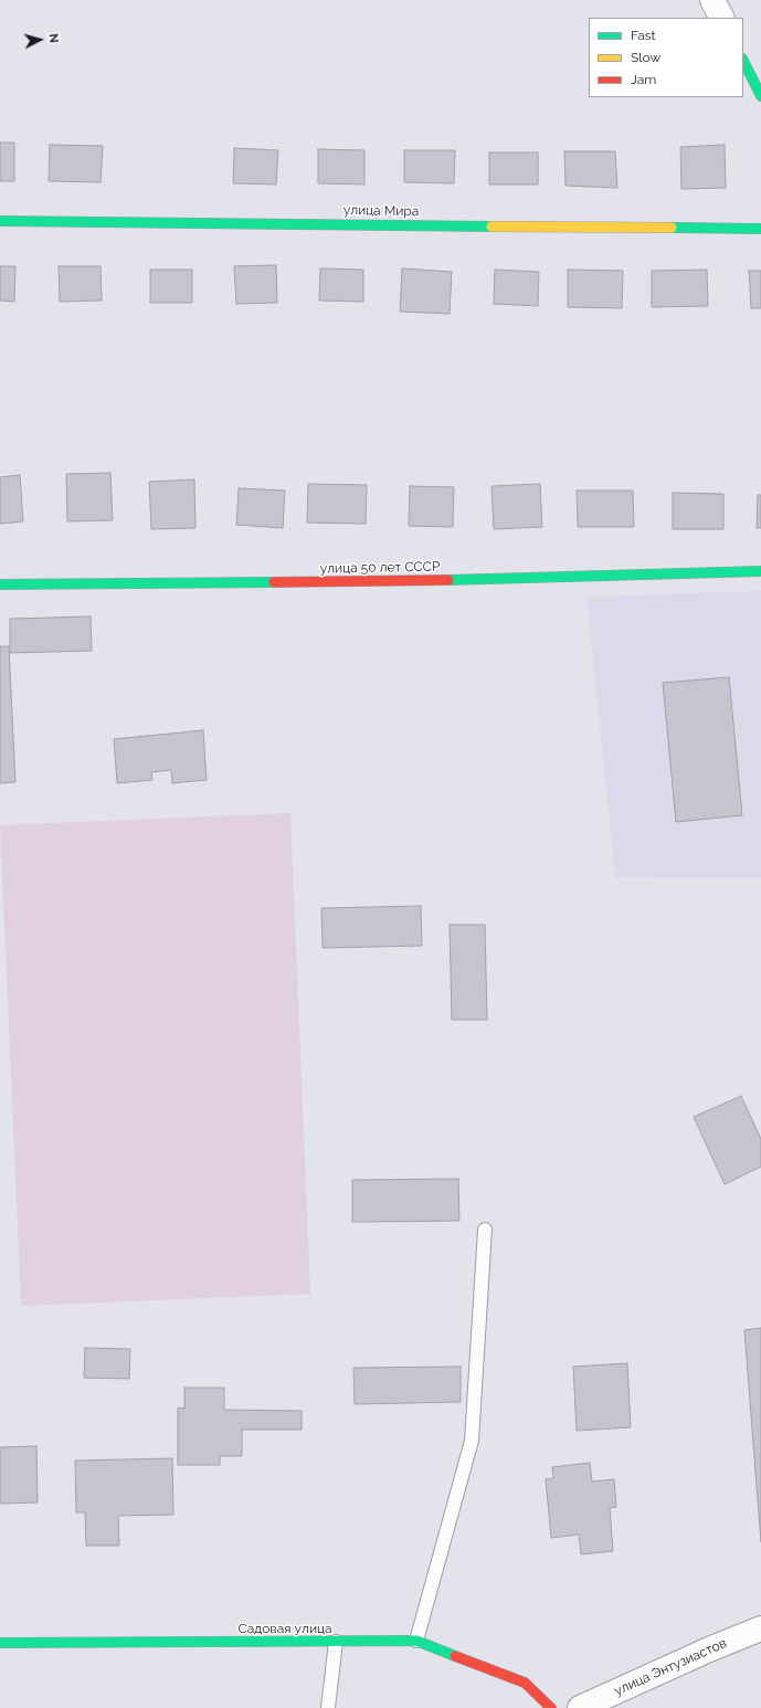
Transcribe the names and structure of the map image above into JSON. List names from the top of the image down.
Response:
{
  "streets": {
    "street": [
      "улица Мира",
      "улица 50 лет СССР",
      "Садовая улица",
      "улица Энтузиастов"
    ]
  },
  "legend": ["Fast", "Slow", "Jam"],
  "north": "right"
}
